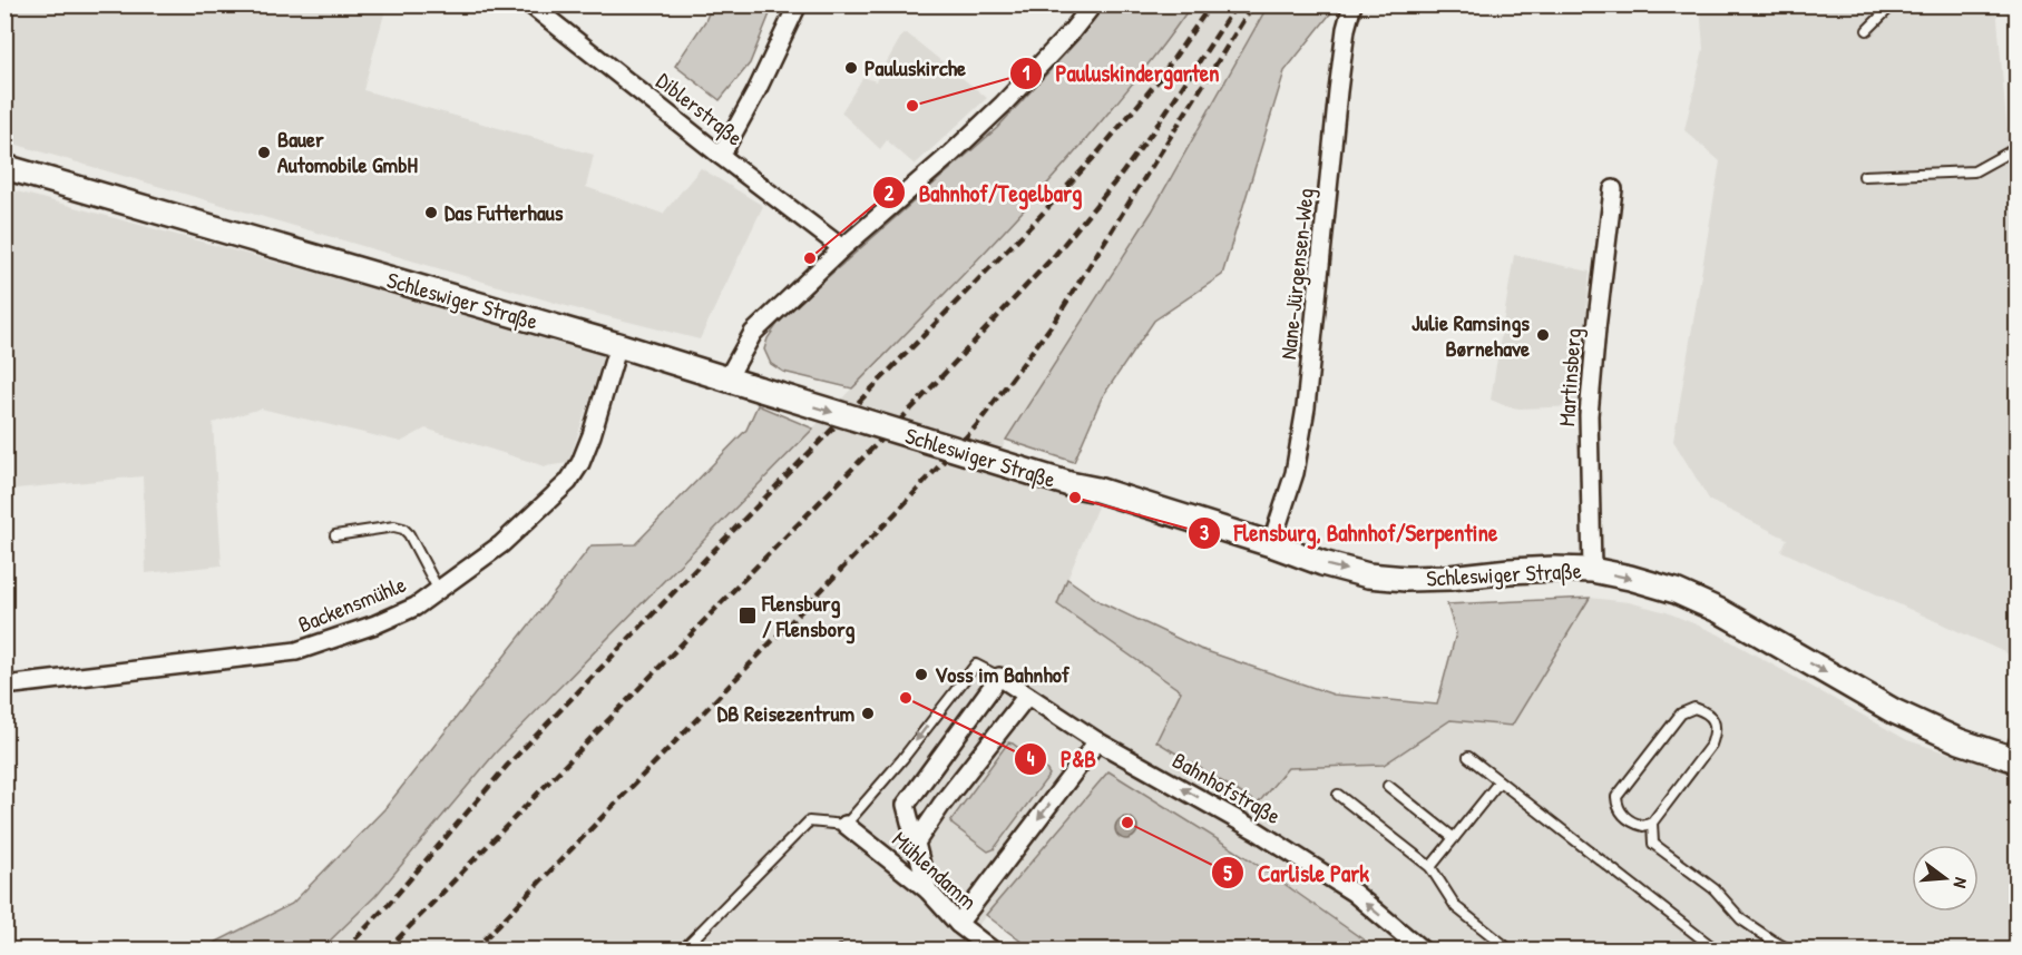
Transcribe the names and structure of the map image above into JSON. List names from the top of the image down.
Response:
{
  "streets": {
    "main road": ["Schleswiger Straße"],
    "street": [
      "Diblerstraße",
      "Nane-Jürgensen-Weg",
      "Martinsberg",
      "Backensmühle",
      "Bahnhofstraße",
      "Mühlendamm"
    ]
  },
  "crossings": [
    ["Nane-Jürgensen-Weg", "Schleswiger Straße"],
    ["Schleswiger Straße", "Martinsberg"],
    ["Schleswiger Straße", "Backensmühle"]
  ],
  "one_way": ["Schleswiger Straße", "Bahnhofstraße"],
  "places": {
    "other": [
      "Pauluskirche",
      "Pauluskindergarten",
      "Bauer Automobile GmbH",
      "Das Futterhaus",
      "Bahnhof/Tegelbarg",
      "Julie Ramsings Børnehave",
      "Flensburg, Bahnhof/Serpentine",
      "Voss im Bahnhof",
      "P&B",
      "DB Reisezentrum",
      "Carlisle Park"
    ],
    "transit": ["Flensburg / Flensborg"]
  },
  "north": "right"
}
